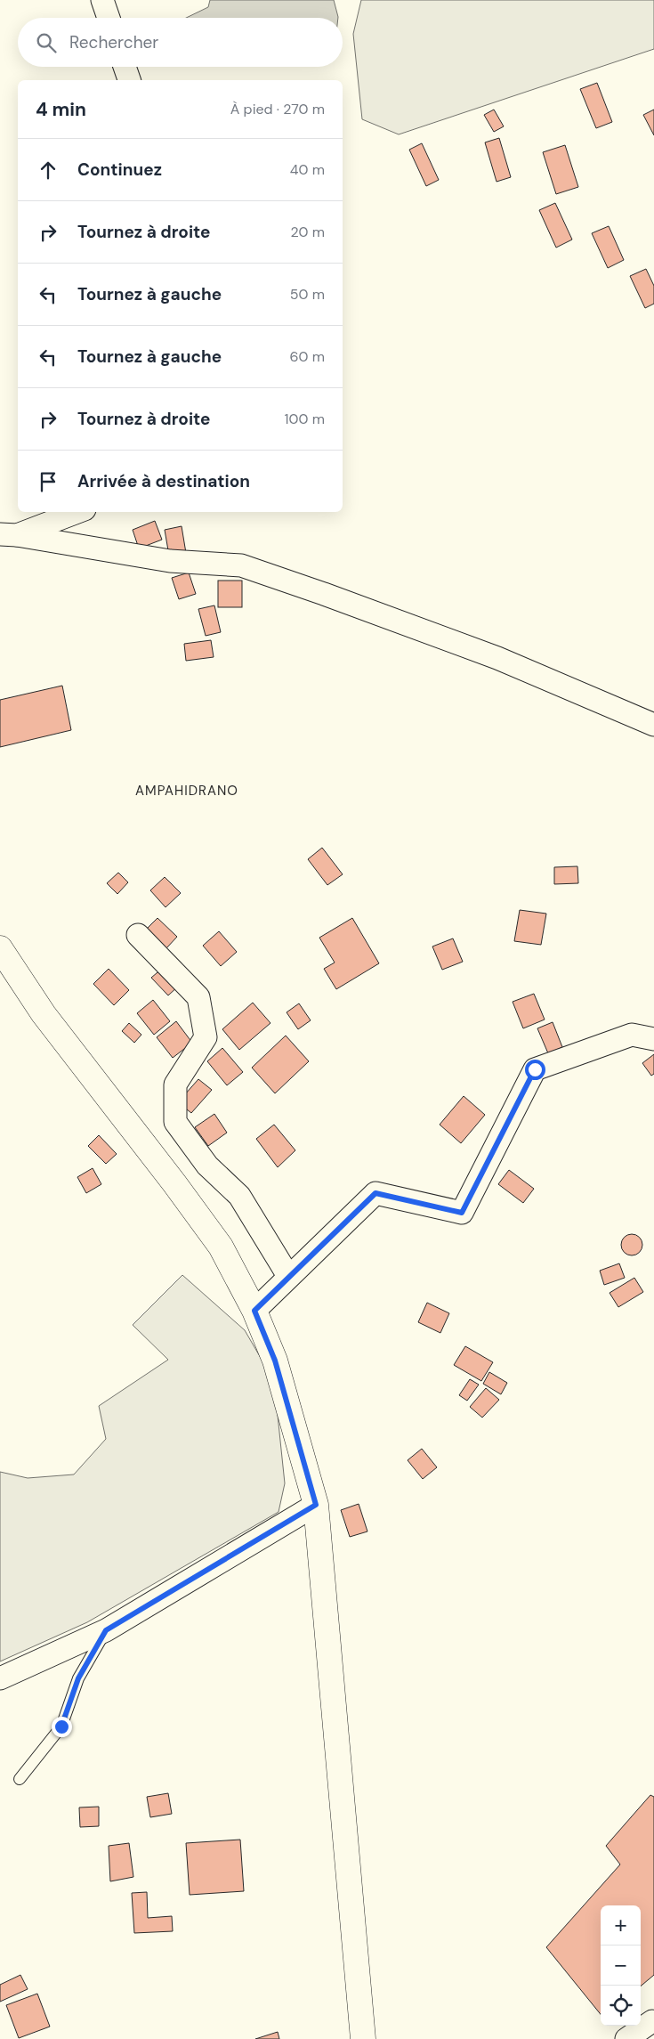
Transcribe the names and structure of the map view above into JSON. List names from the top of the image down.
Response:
{
  "districts": ["AMPAHIDRANO"],
  "page": {
    "search": "Rechercher",
    "heading": ["4 min", "À pied · 270 m"],
    "list": [
      ["Continuez", "40 m"],
      ["Tournez à droite", "20 m"],
      ["Tournez à gauche", "50 m"],
      ["Tournez à gauche", "60 m"],
      ["Tournez à droite", "100 m"],
      "Arrivée à destination"
    ],
    "map_buttons": ["+", "−"]
  }
}
